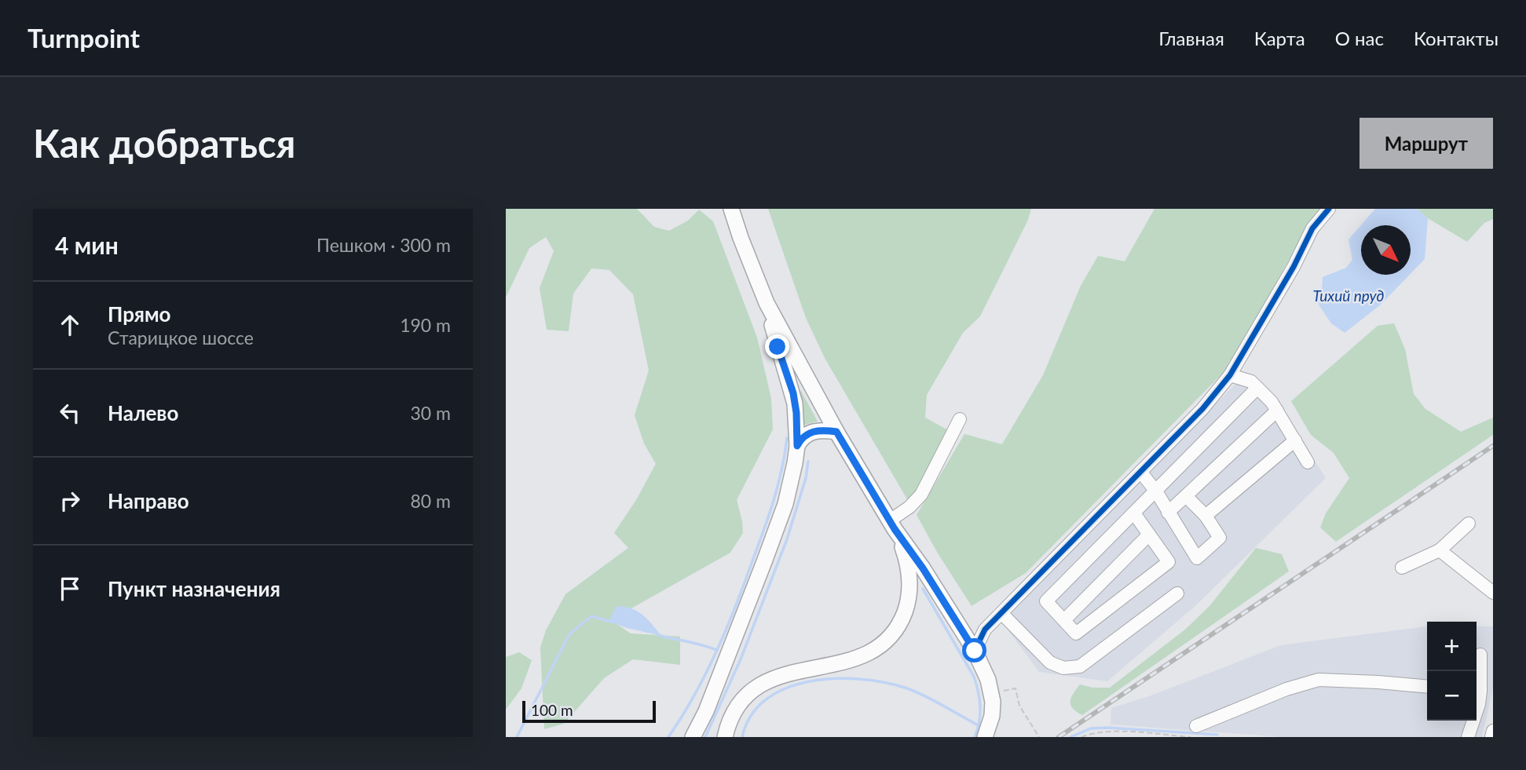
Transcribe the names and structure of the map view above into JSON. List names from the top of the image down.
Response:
{
  "water": ["Тихий пруд"],
  "scale_bar": "100 m",
  "north": "bottom right",
  "page": {
    "header": "Turnpoint",
    "nav": [
      "Главная",
      "Карта",
      "О нас",
      "Контакты"
    ],
    "buttons": "Маршрут",
    "title": "Как добраться",
    "heading": ["4 мин", "Пешком · 300 m"],
    "list": [
      ["Прямо", "Старицкое шоссе", "190 m"],
      ["Налево", "30 m"],
      ["Направо", "80 m"],
      "Пункт назначения"
    ],
    "map_buttons": ["+", "−"],
    "scale": "100 m"
  }
}
